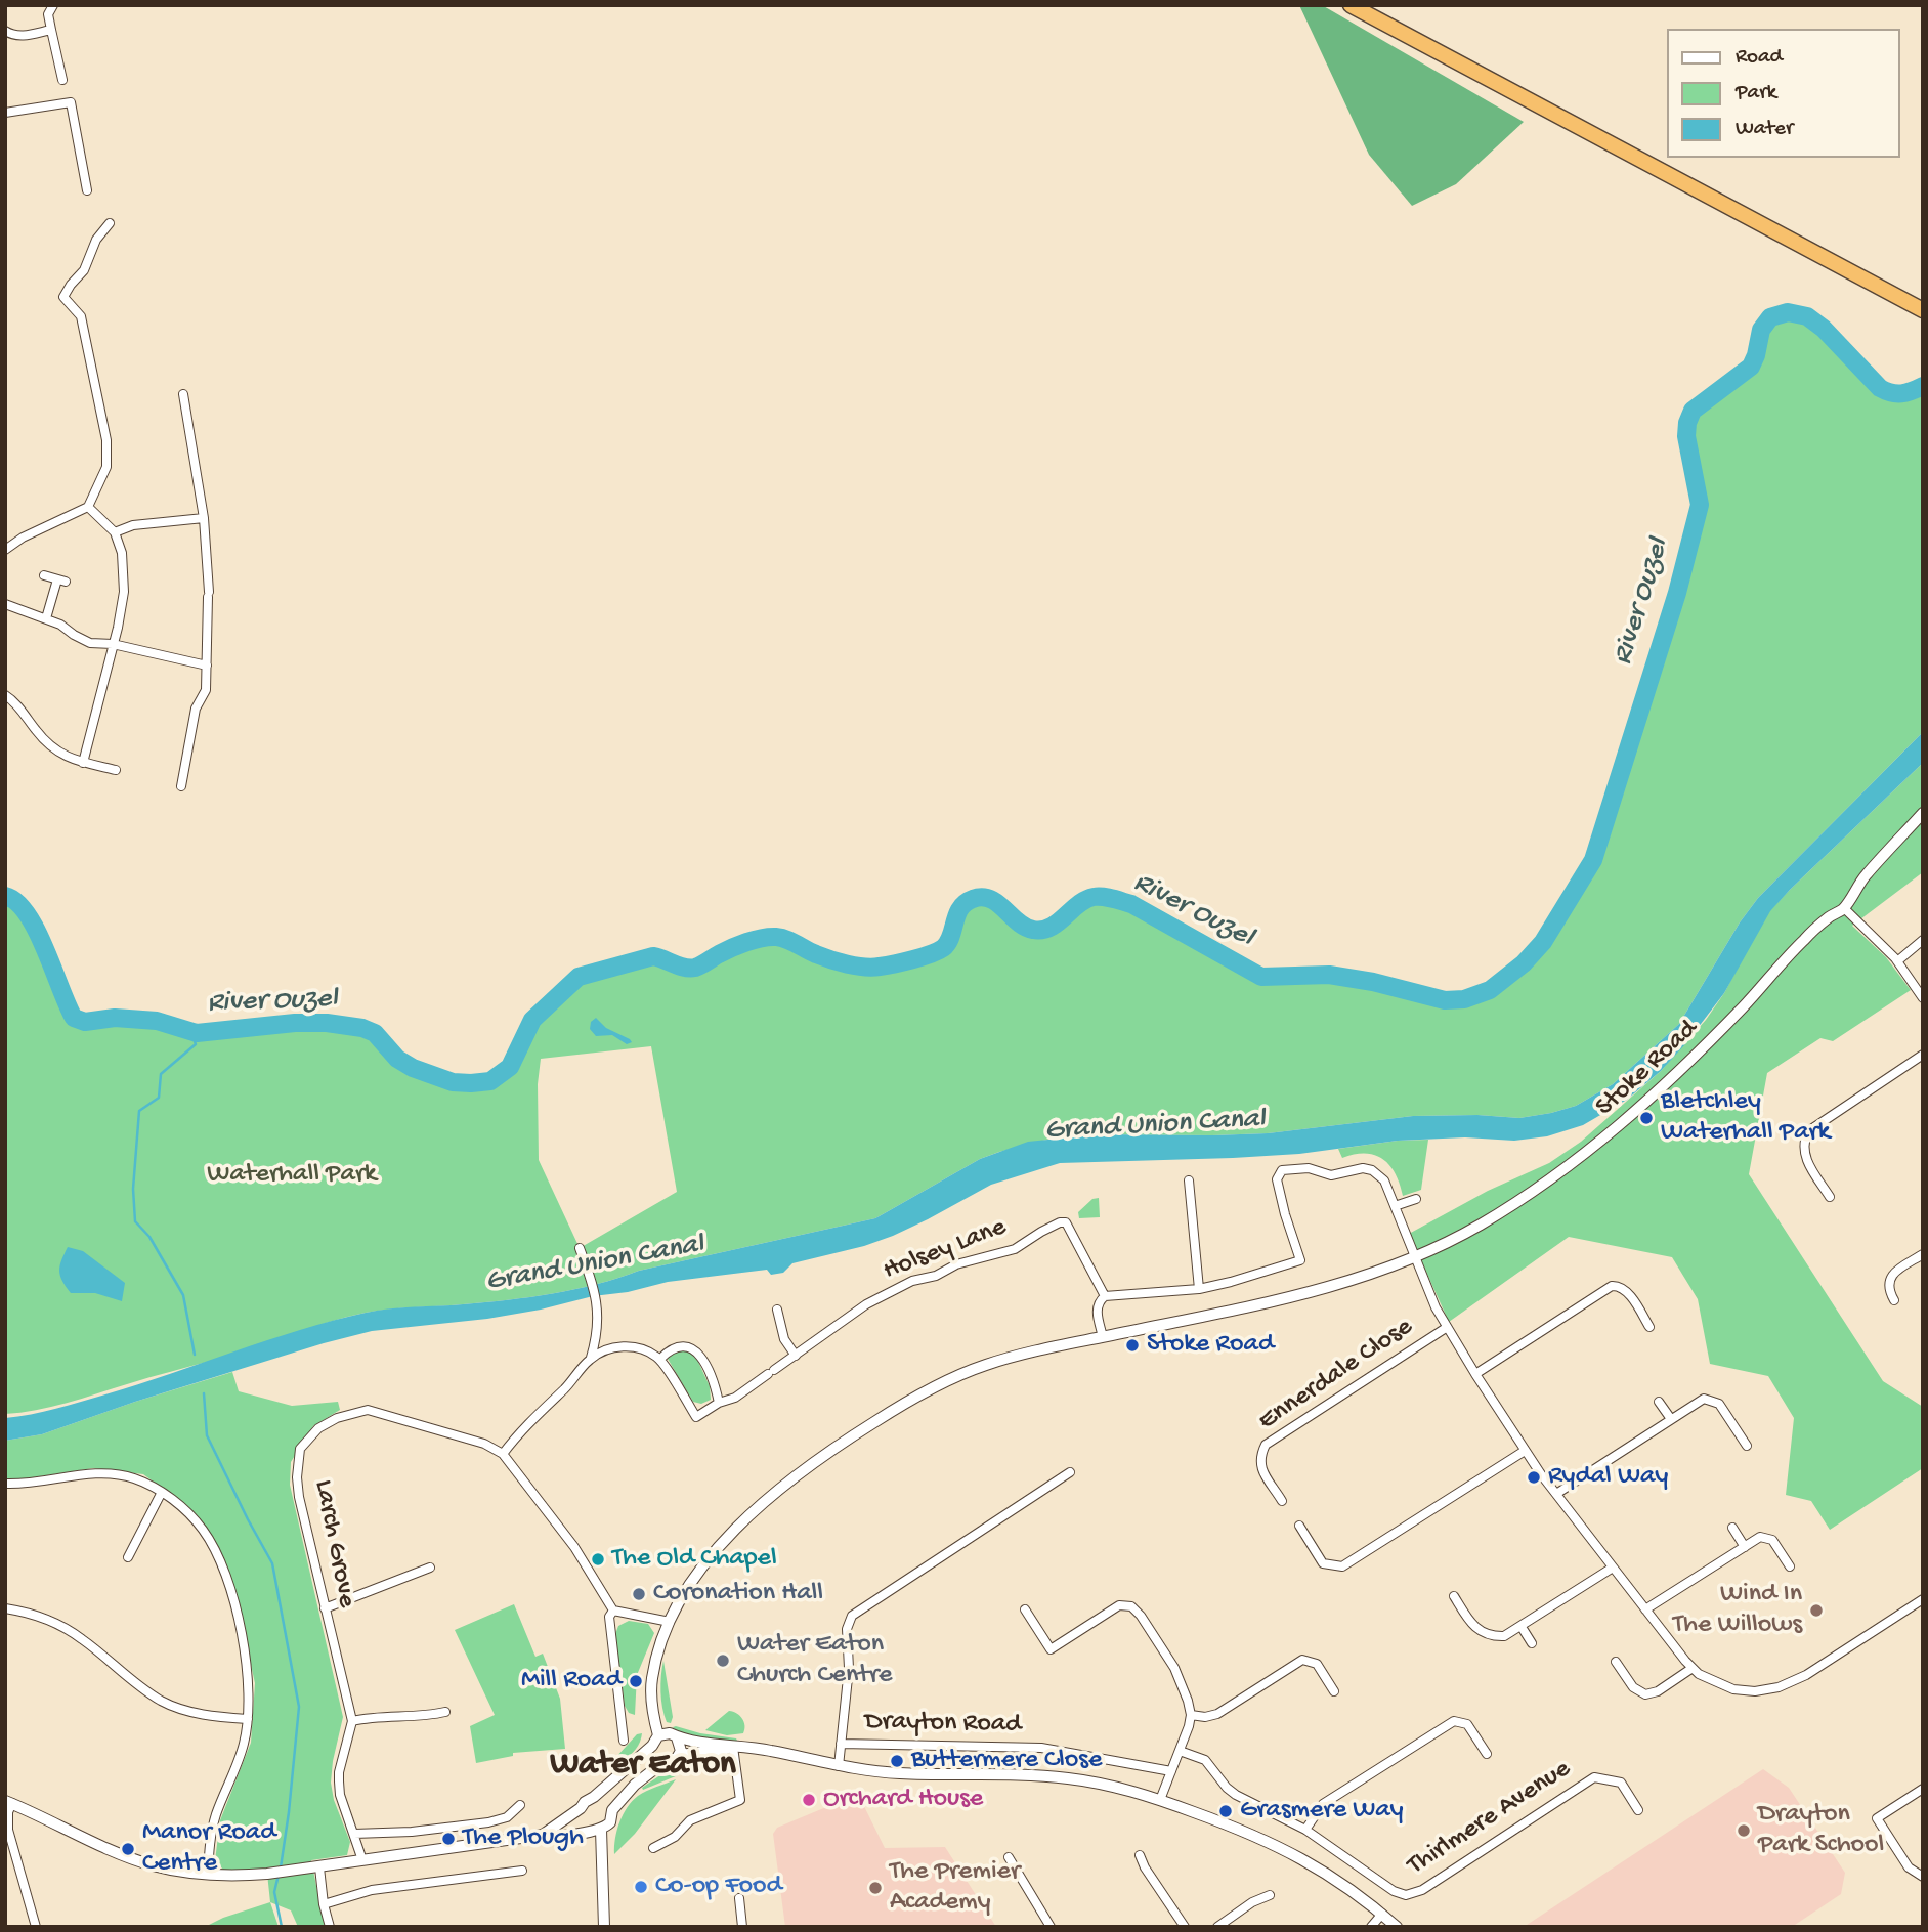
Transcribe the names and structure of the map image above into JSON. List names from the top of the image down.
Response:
{
  "streets": {
    "street": [
      "Stoke Road",
      "Holsey Lane",
      "Ennerdale Close",
      "Larch Grove",
      "Drayton Road",
      "Thirlmere Avenue"
    ]
  },
  "crossings": [
    ["Stoke Road", "Drayton Road"]
  ],
  "districts": ["Water Eaton"],
  "water": ["River Ouzel", "Grand Union Canal"],
  "parks": ["Waterhall Park"],
  "places": [
    "Bletchley Waterhall Park",
    "Stoke Road",
    "Rydal Way",
    "The Old Chapel",
    "Coronation Hall",
    "Wind In The Willows",
    "Water Eaton Church Centre",
    "Mill Road",
    "Buttermere Close",
    "Orchard House",
    "Grasmere Way",
    "Drayton Park School",
    "The Plough",
    "Manor Road Centre",
    "Co-op Food",
    "The Premier Academy"
  ],
  "legend": ["Road", "Park", "Water"]
}
